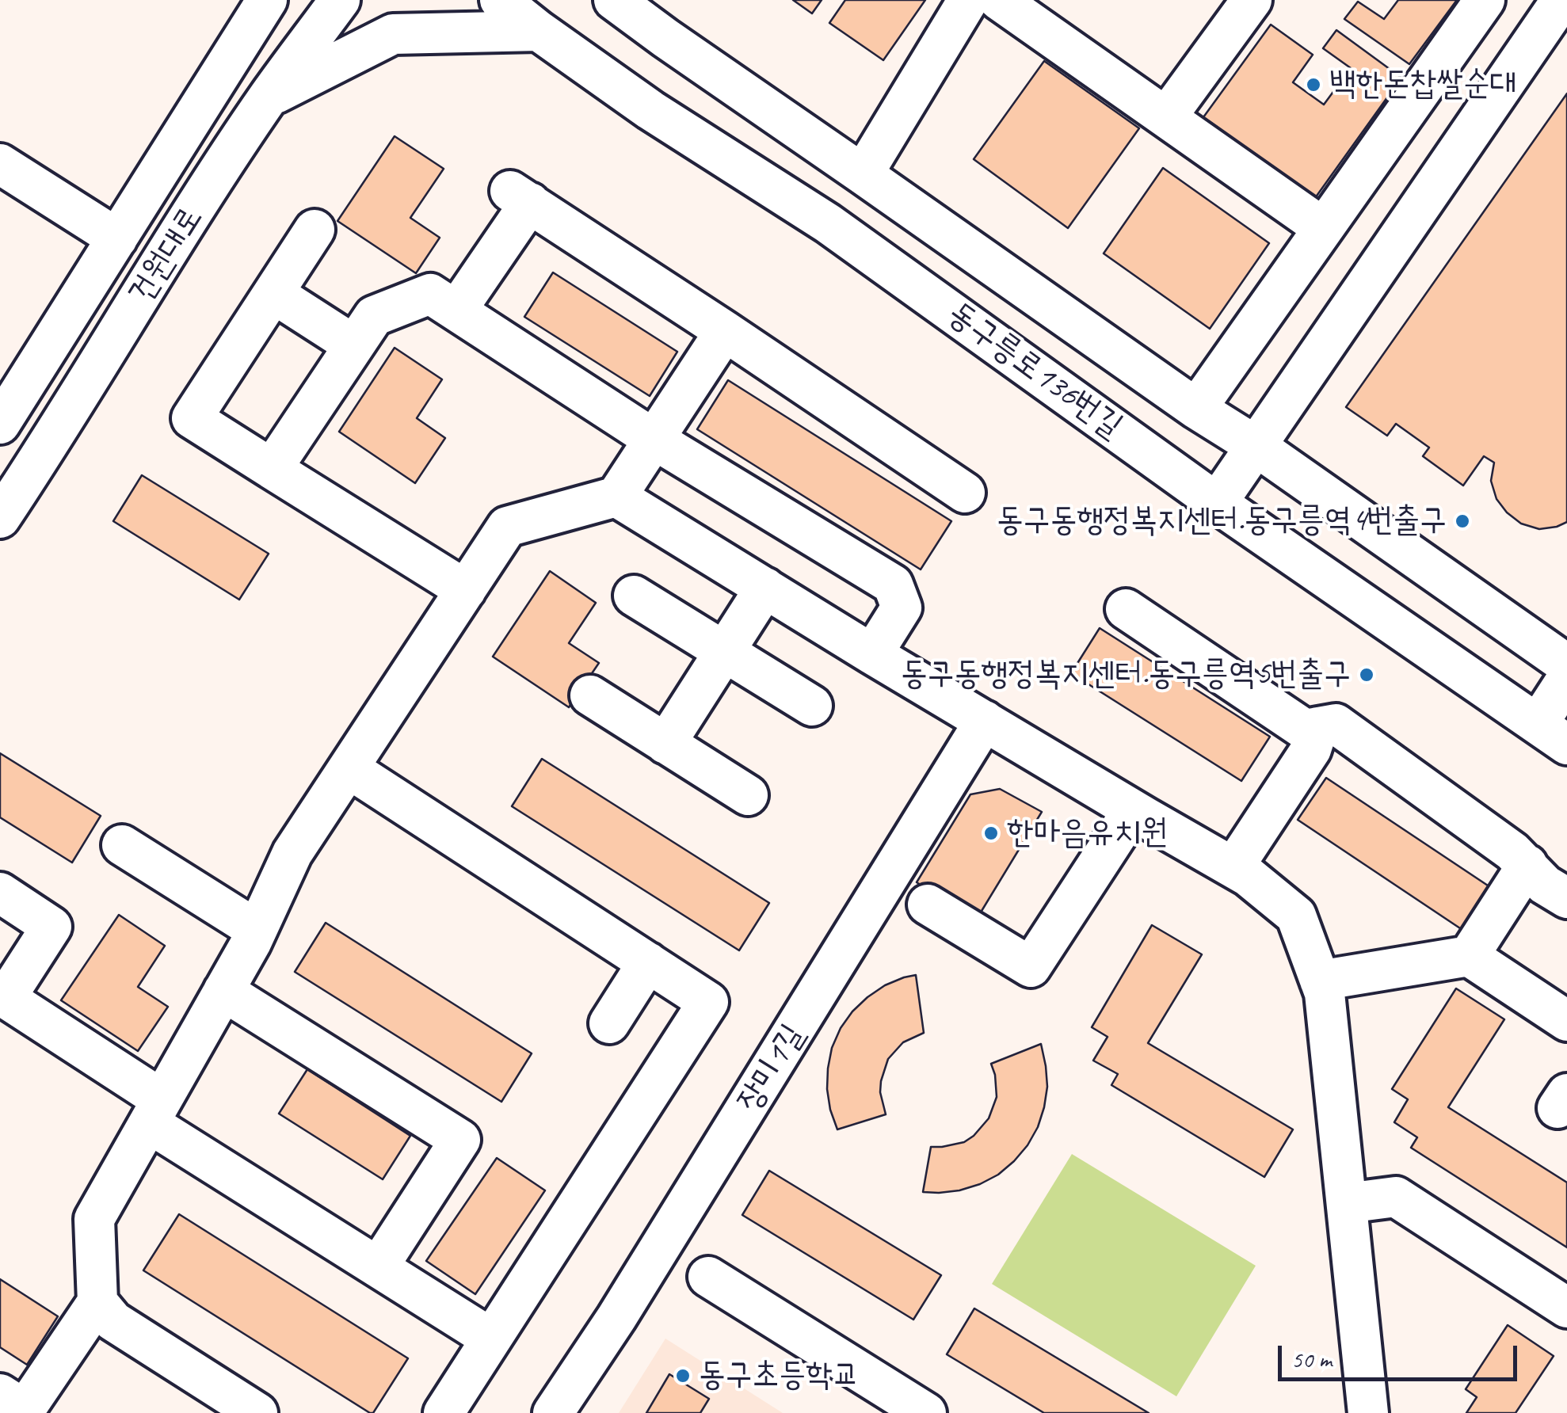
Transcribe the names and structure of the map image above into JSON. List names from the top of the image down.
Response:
{
  "streets": {
    "street": ["건원대로", "동구릉로136번길", "장미1길"]
  },
  "places": [
    "백한돈찹쌀순대",
    "동구동행정복지센터.동구릉역4번출구",
    "동구동행정복지센터.동구릉역5번출구",
    "한마음유치원",
    "동구초등학교"
  ],
  "scale_bar": "50 m"
}
